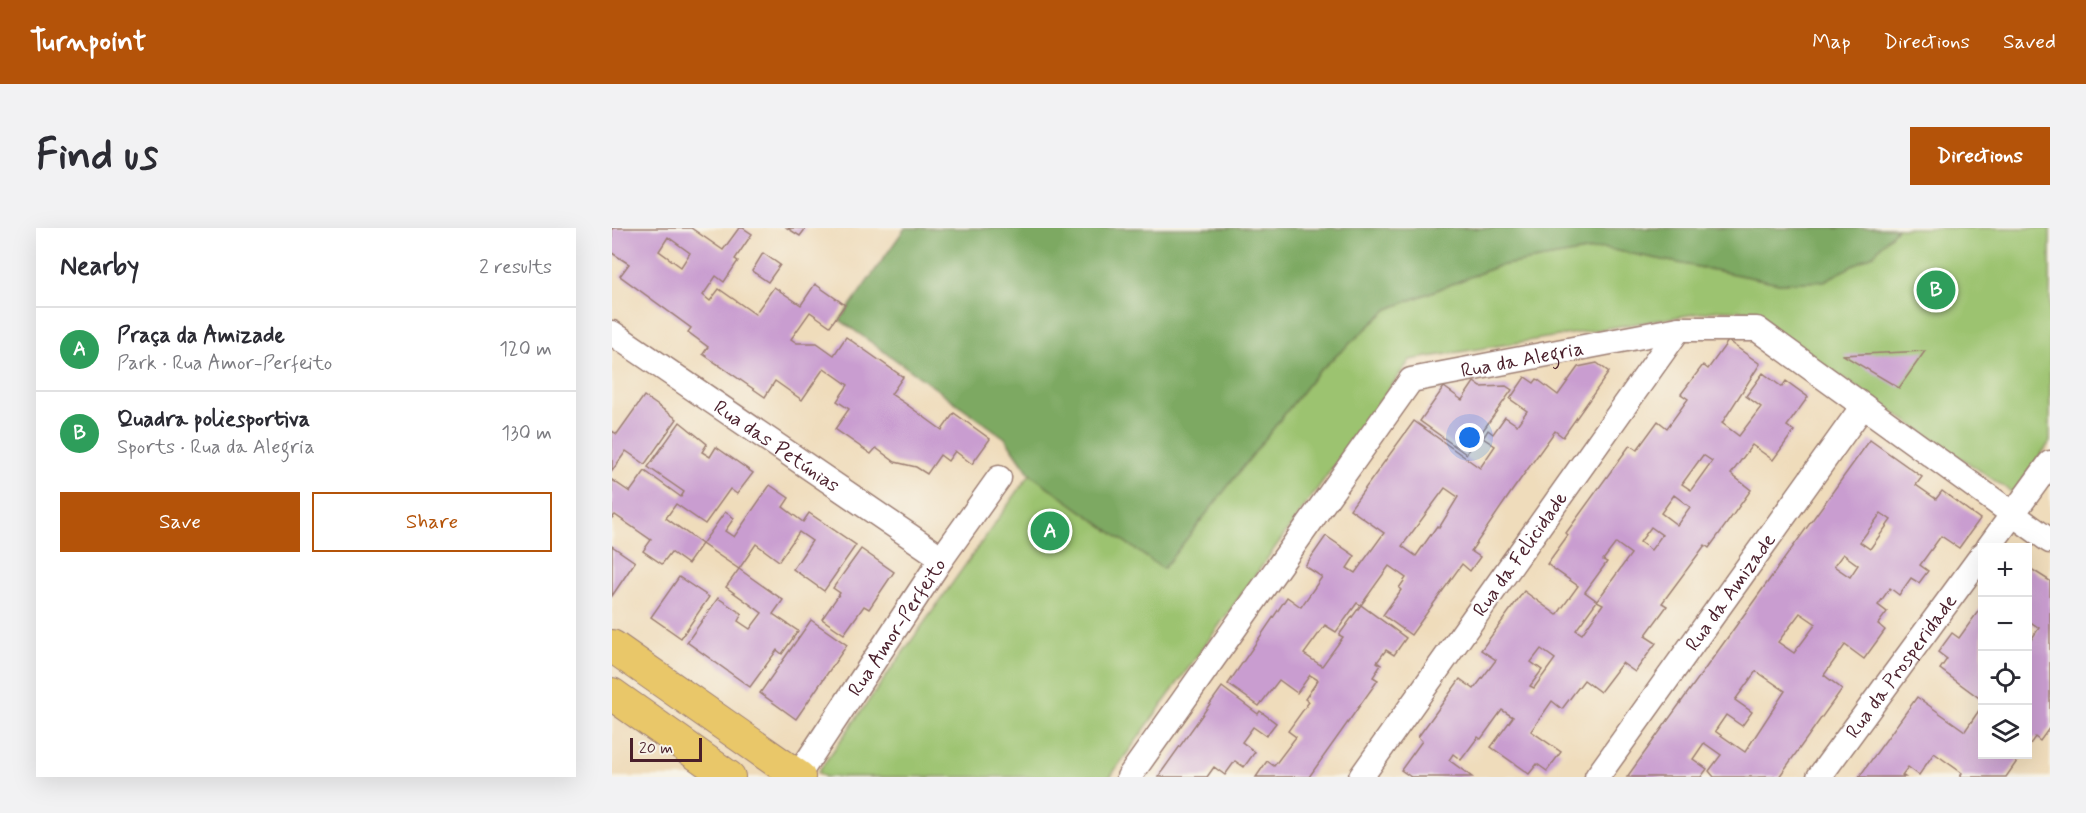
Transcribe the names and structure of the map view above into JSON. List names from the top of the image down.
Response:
{
  "streets": {
    "street": [
      "Rua da Alegria",
      "Rua das Petúnias",
      "Rua da Felicidade",
      "Rua da Amizade",
      "Rua Amor-Perfeito",
      "Rua da Prosperidade"
    ]
  },
  "crossings": [
    ["Rua da Alegria", "Rua da Felicidade"],
    ["Rua da Alegria", "Rua da Amizade"],
    ["Rua das Petúnias", "Rua Amor-Perfeito"]
  ],
  "scale_bar": "20 m",
  "page": {
    "header": "Turnpoint",
    "nav": ["Map", "Directions", "Saved"],
    "buttons": [
      "Directions",
      ["Save", "Share"]
    ],
    "title": "Find us",
    "heading": ["Nearby", "2 results"],
    "pins": ["B", "A"],
    "list": [
      {
        "mark": "A",
        "name": "Praça da Amizade",
        "note": "Park · Rua Amor-Perfeito",
        "value": "120 m"
      },
      {
        "mark": "B",
        "name": "Quadra poliesportiva",
        "note": "Sports · Rua da Alegria",
        "value": "130 m"
      }
    ],
    "map_buttons": ["+", "−"],
    "scale": "20 m"
  }
}
